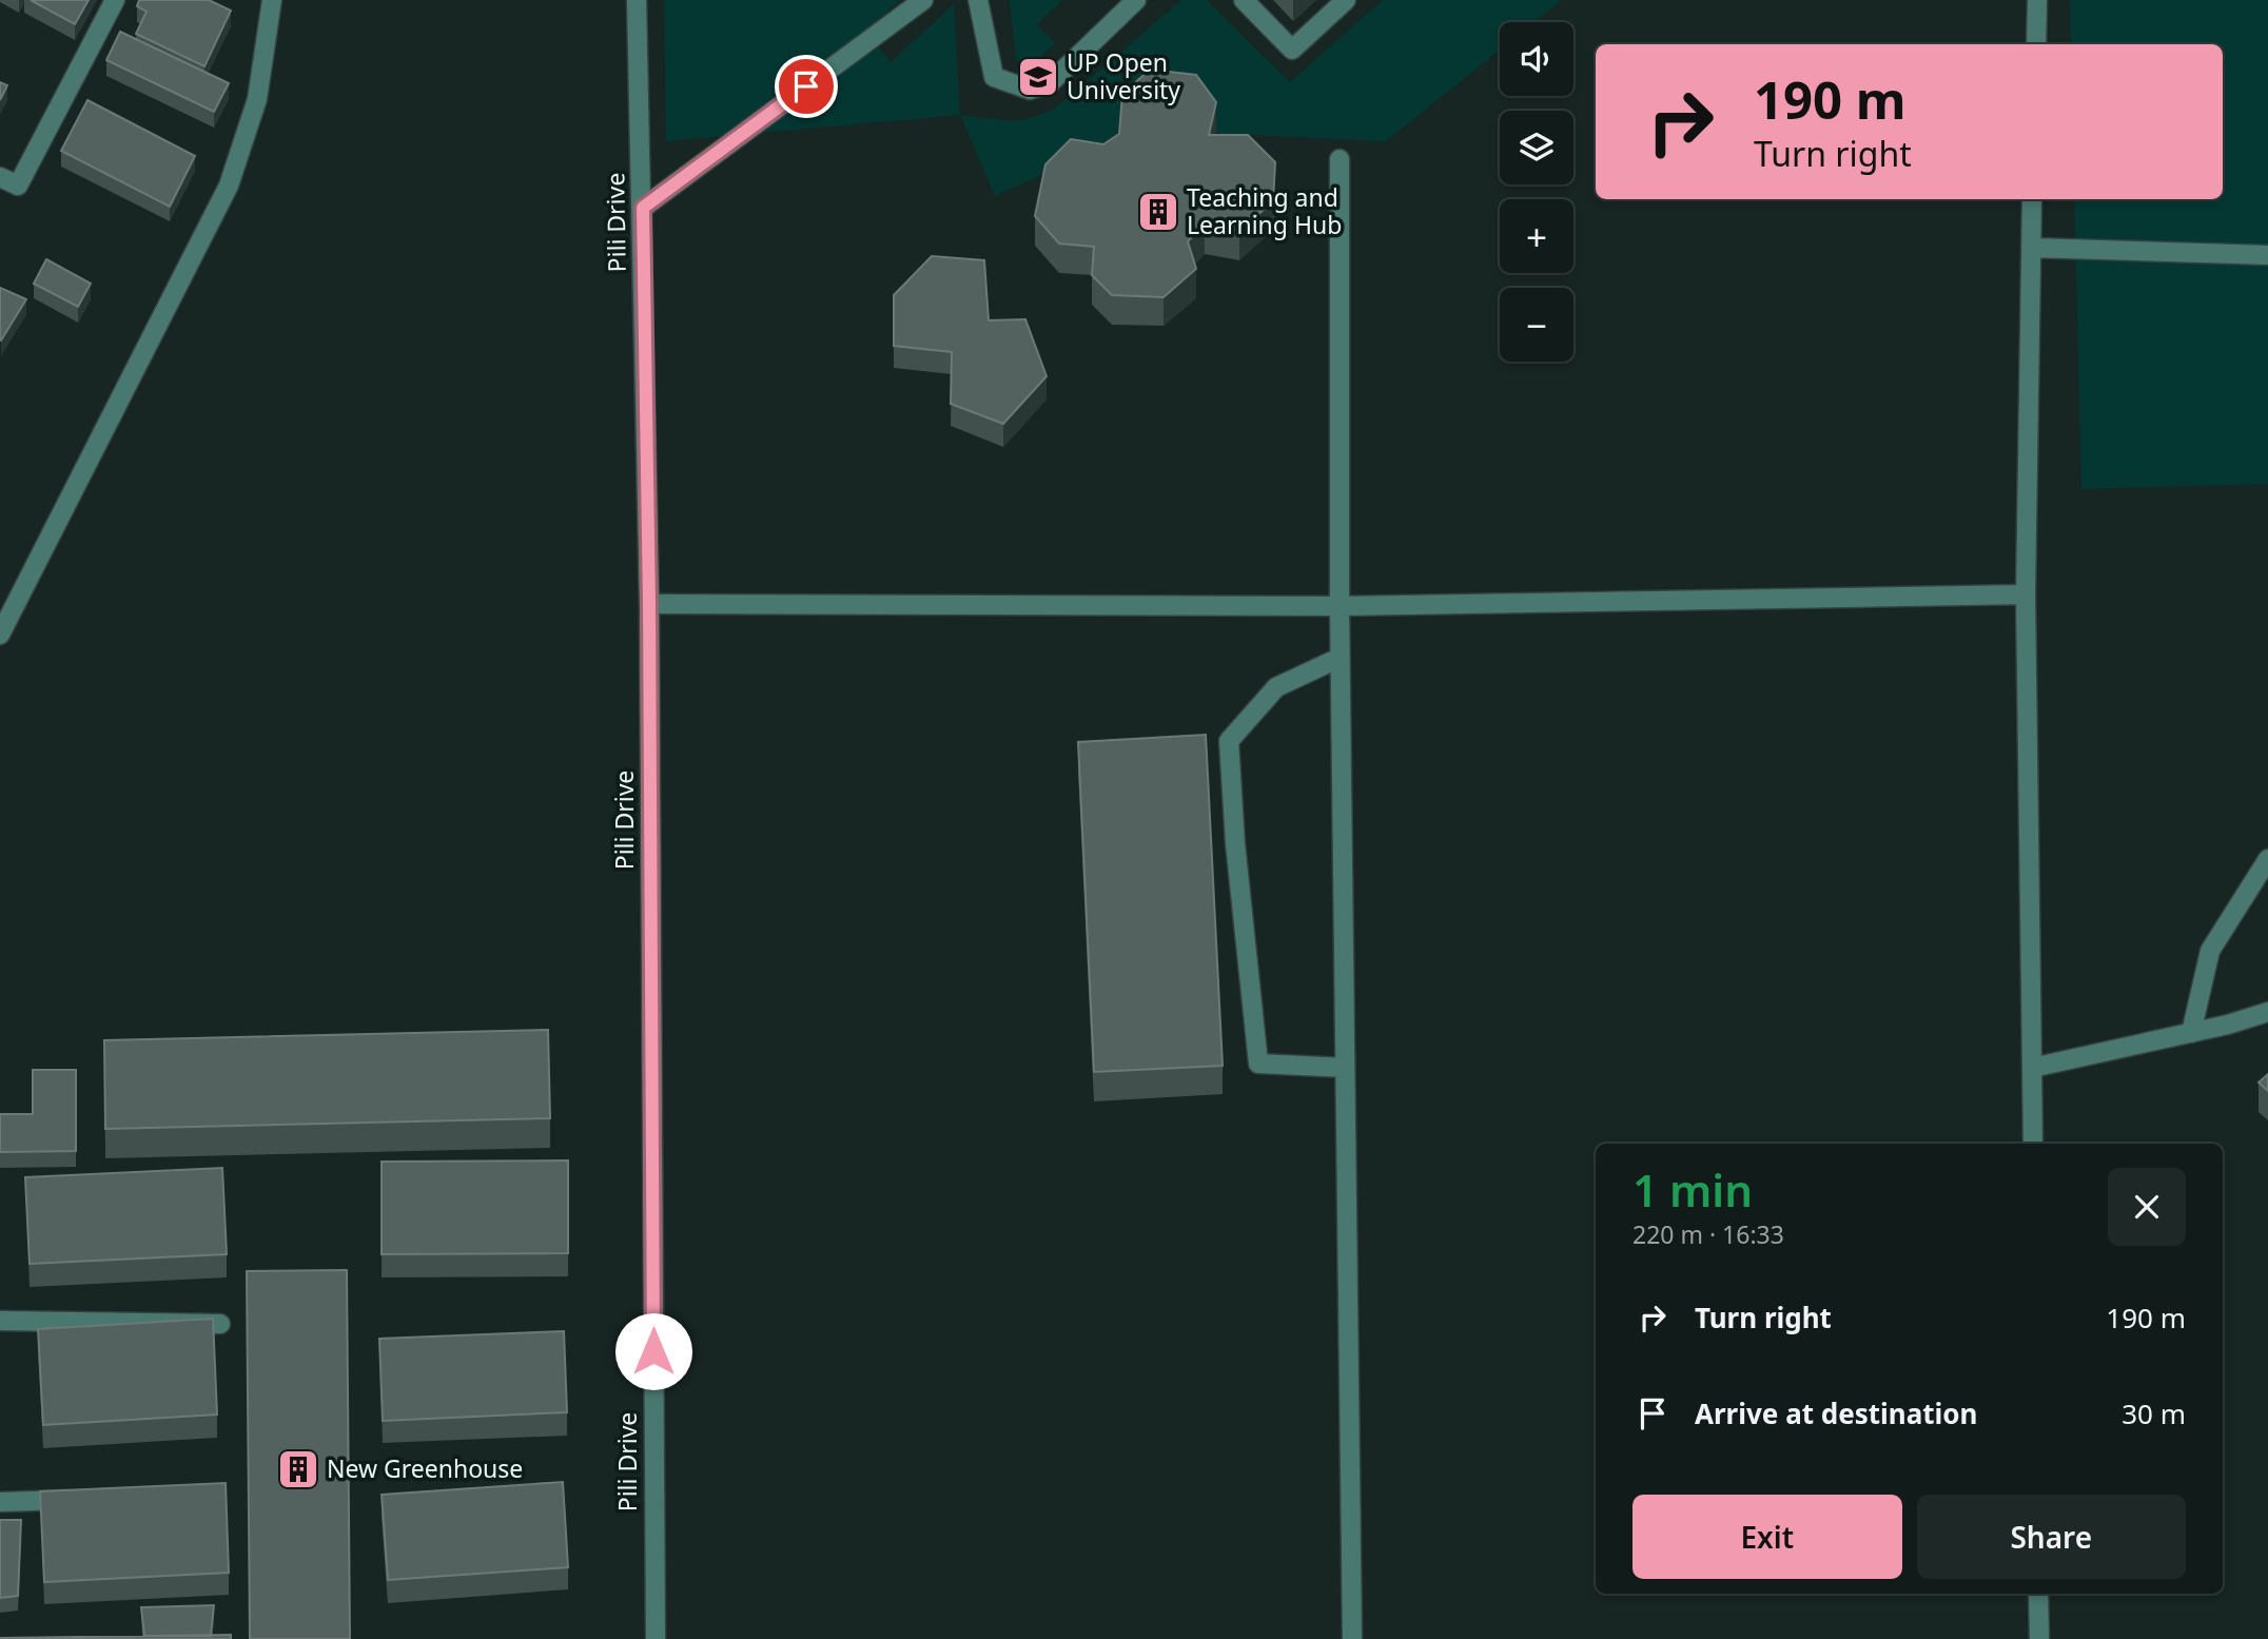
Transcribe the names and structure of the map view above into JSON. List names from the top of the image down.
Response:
{
  "streets": {
    "street": ["Pili Drive"]
  },
  "places": {
    "school or university": ["UP Open University"],
    "building": ["Teaching and Learning Hub", "New Greenhouse"]
  },
  "page": {
    "map_buttons": ["+", "−"],
    "turn": ["190 m", "Turn right"],
    "heading": ["1 min", "220 m · 16:33"],
    "list": [
      {
        "name": "Turn right",
        "value": "190 m"
      },
      {
        "name": "Arrive at destination",
        "value": "30 m"
      }
    ],
    "buttons": ["Exit", "Share"]
  }
}
